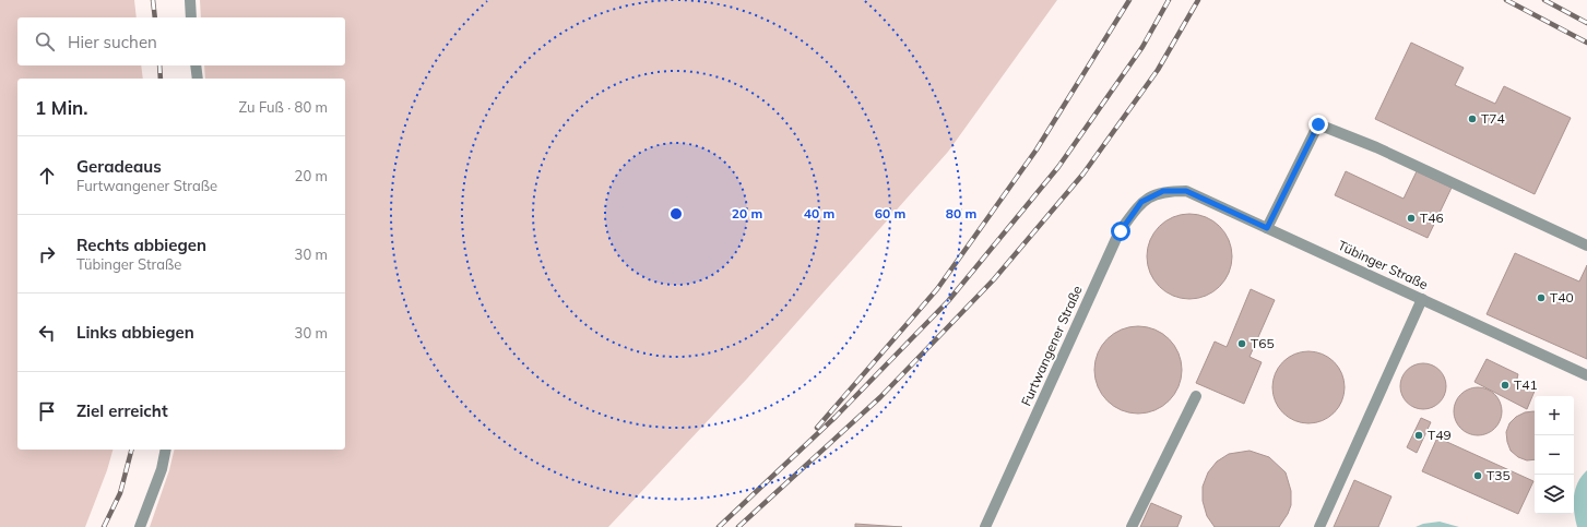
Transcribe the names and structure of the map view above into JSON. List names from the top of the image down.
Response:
{
  "streets": {
    "street": ["Tübinger Straße", "Furtwangener Straße"]
  },
  "crossings": [
    ["Tübinger Straße", "Furtwangener Straße"]
  ],
  "places": [
    "T74",
    "T46",
    "T40",
    "T65",
    "T41",
    "T49",
    "T35"
  ],
  "page": {
    "search": "Hier suchen",
    "heading": ["1 Min.", "Zu Fuß · 80 m"],
    "list": [
      ["Geradeaus", "Furtwangener Straße", "20 m"],
      ["Rechts abbiegen", "Tübinger Straße", "30 m"],
      ["Links abbiegen", "30 m"],
      "Ziel erreicht"
    ],
    "map_buttons": ["+", "−"]
  },
  "rings": [
    "20 m",
    "40 m",
    "60 m",
    "80 m"
  ]
}
